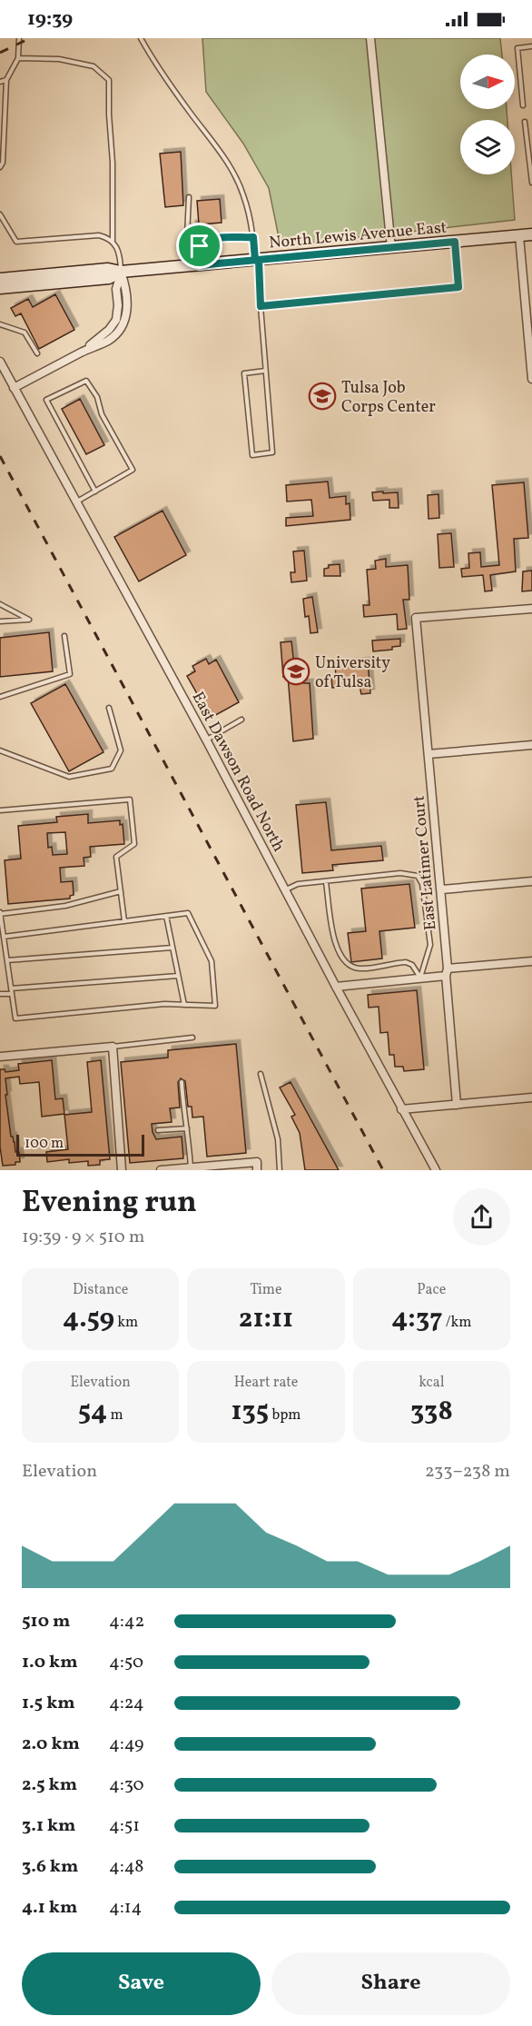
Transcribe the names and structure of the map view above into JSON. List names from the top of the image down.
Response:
{
  "streets": {
    "main road": ["North Lewis Avenue East"],
    "street": ["East Dawson Road North", "East Latimer Court"]
  },
  "places": {
    "school or university": ["Tulsa Job Corps Center", "University of Tulsa"]
  },
  "scale_bar": "100 m",
  "north": "right",
  "page": {
    "status": "19:39",
    "scale": "100 m",
    "heading": ["Evening run", "19:39 · 9 × 510 m"],
    "stats": [
      ["Distance", "4.59 km"],
      ["Time", "21:11"],
      ["Pace", "4:37 /km"],
      ["Elevation", "54 m"],
      ["Heart rate", "135 bpm"],
      ["kcal", "338"]
    ],
    "chart": ["Elevation", "233–238 m"],
    "list": [
      {
        "name": "510 m",
        "note": "4:42"
      },
      {
        "name": "1.0 km",
        "note": "4:50"
      },
      {
        "name": "1.5 km",
        "note": "4:24"
      },
      {
        "name": "2.0 km",
        "note": "4:49"
      },
      {
        "name": "2.5 km",
        "note": "4:30"
      },
      {
        "name": "3.1 km",
        "note": "4:51"
      },
      {
        "name": "3.6 km",
        "note": "4:48"
      },
      {
        "name": "4.1 km",
        "note": "4:14"
      }
    ],
    "buttons": ["Save", "Share"]
  }
}
